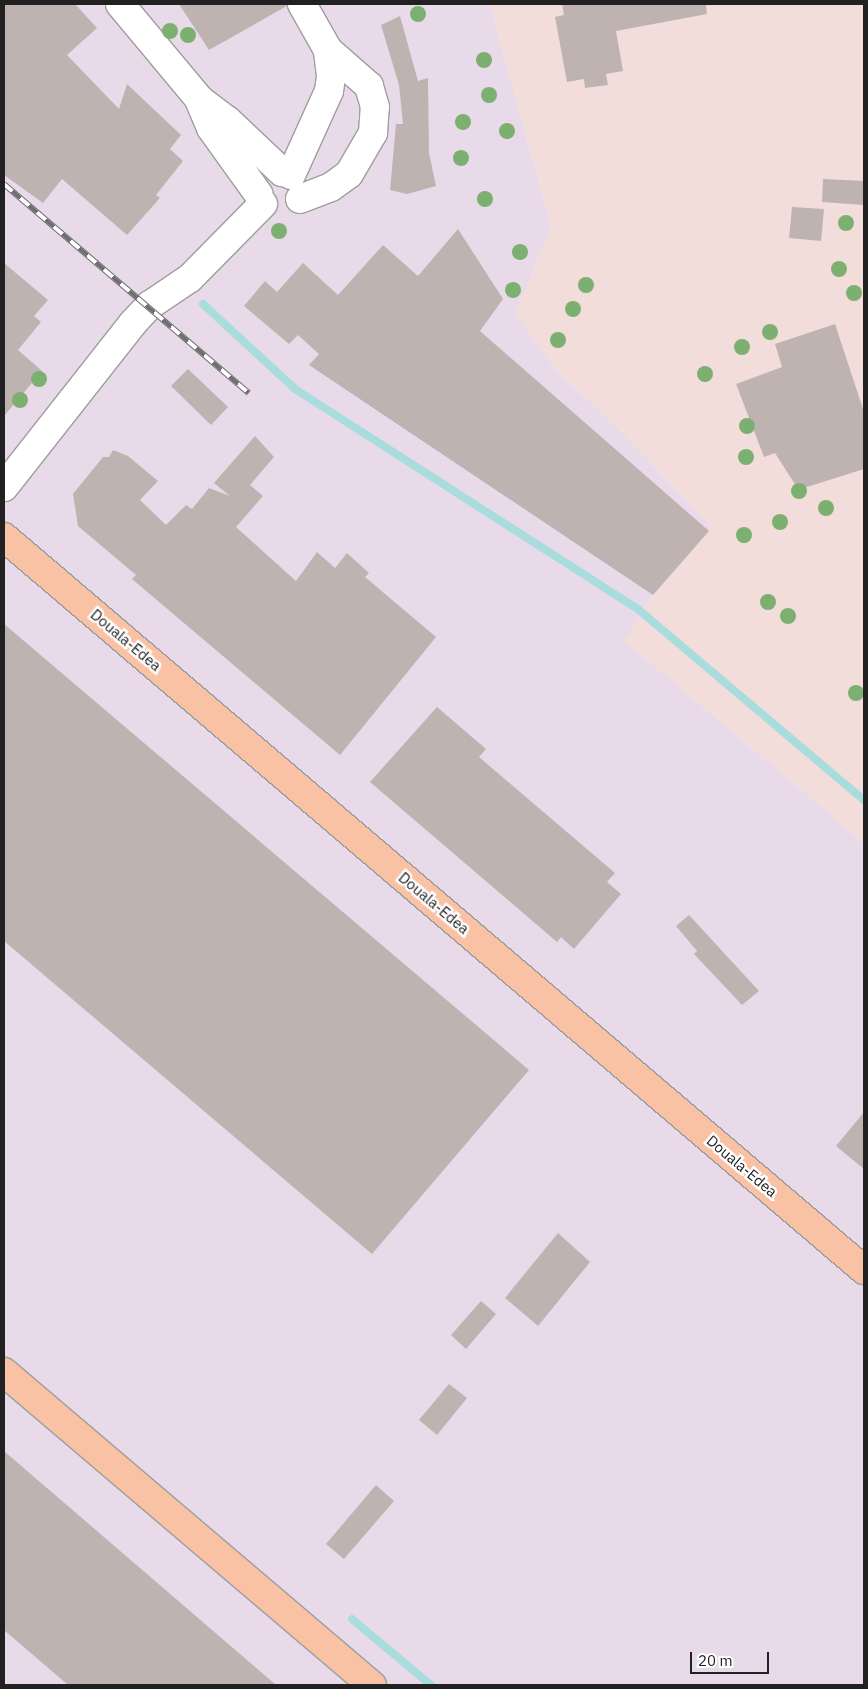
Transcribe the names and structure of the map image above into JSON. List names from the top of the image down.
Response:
{
  "streets": {
    "main road": ["Douala-Edea"]
  },
  "scale_bar": "20 m"
}
